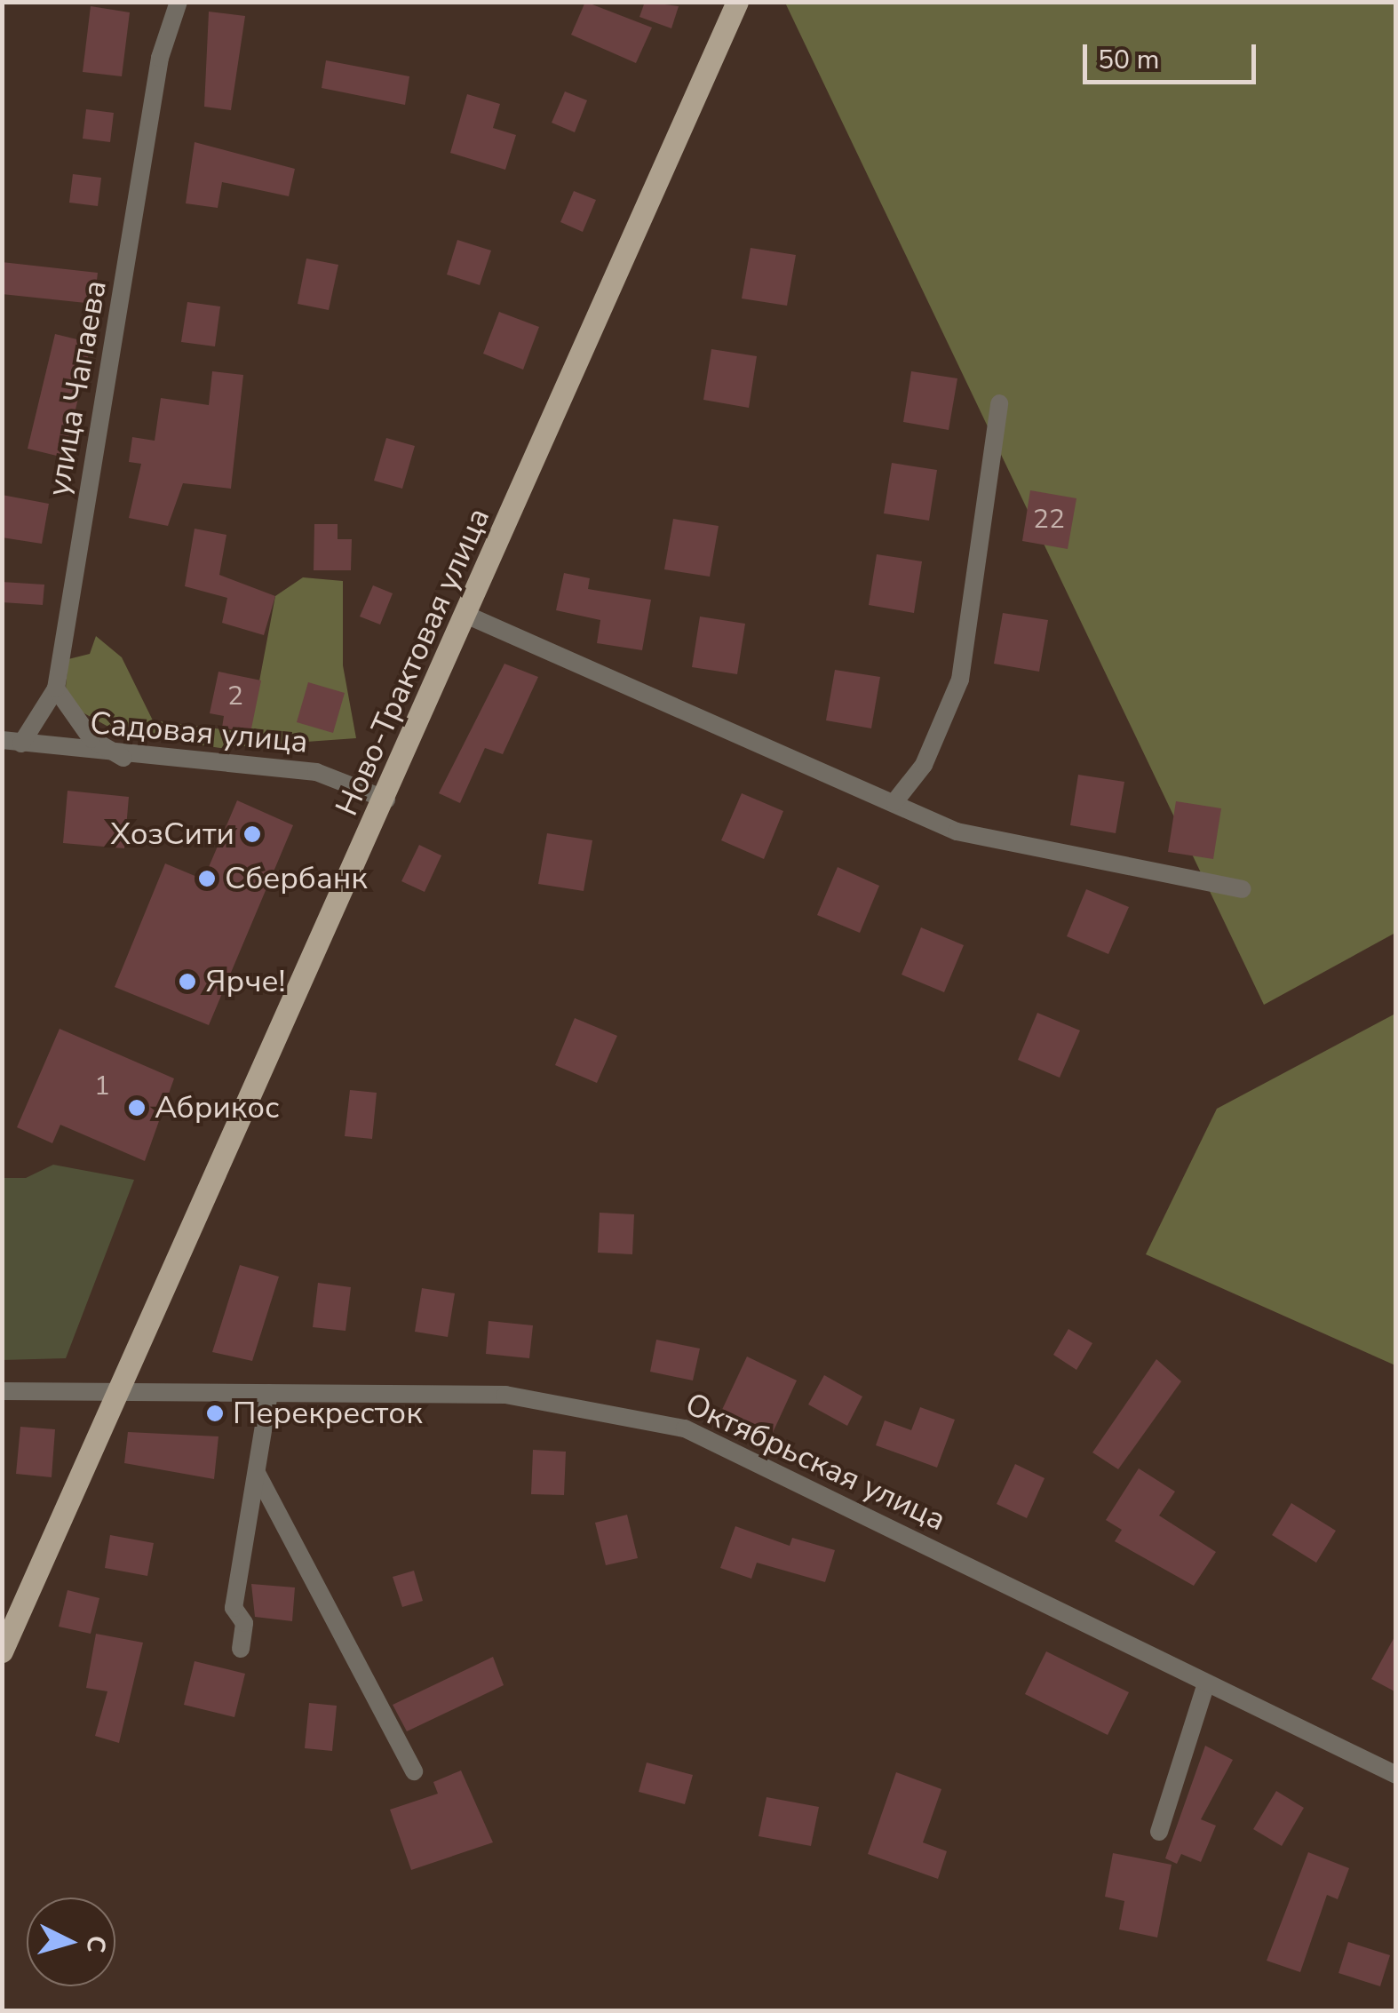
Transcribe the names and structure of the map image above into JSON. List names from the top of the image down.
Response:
{
  "streets": {
    "main road": ["Ново-Трактовая улица"],
    "street": ["улица Чапаева", "Садовая улица", "Октябрьская улица"]
  },
  "crossings": [
    ["Ново-Трактовая улица", "Садовая улица"],
    ["Ново-Трактовая улица", "Октябрьская улица"]
  ],
  "places": [
    "ХозСити",
    "Сбербанк",
    "Ярче!",
    "Абрикос",
    "Перекресток"
  ],
  "house_numbers": ["22", "2", "1"],
  "scale_bar": "50 m",
  "north": "right"
}
